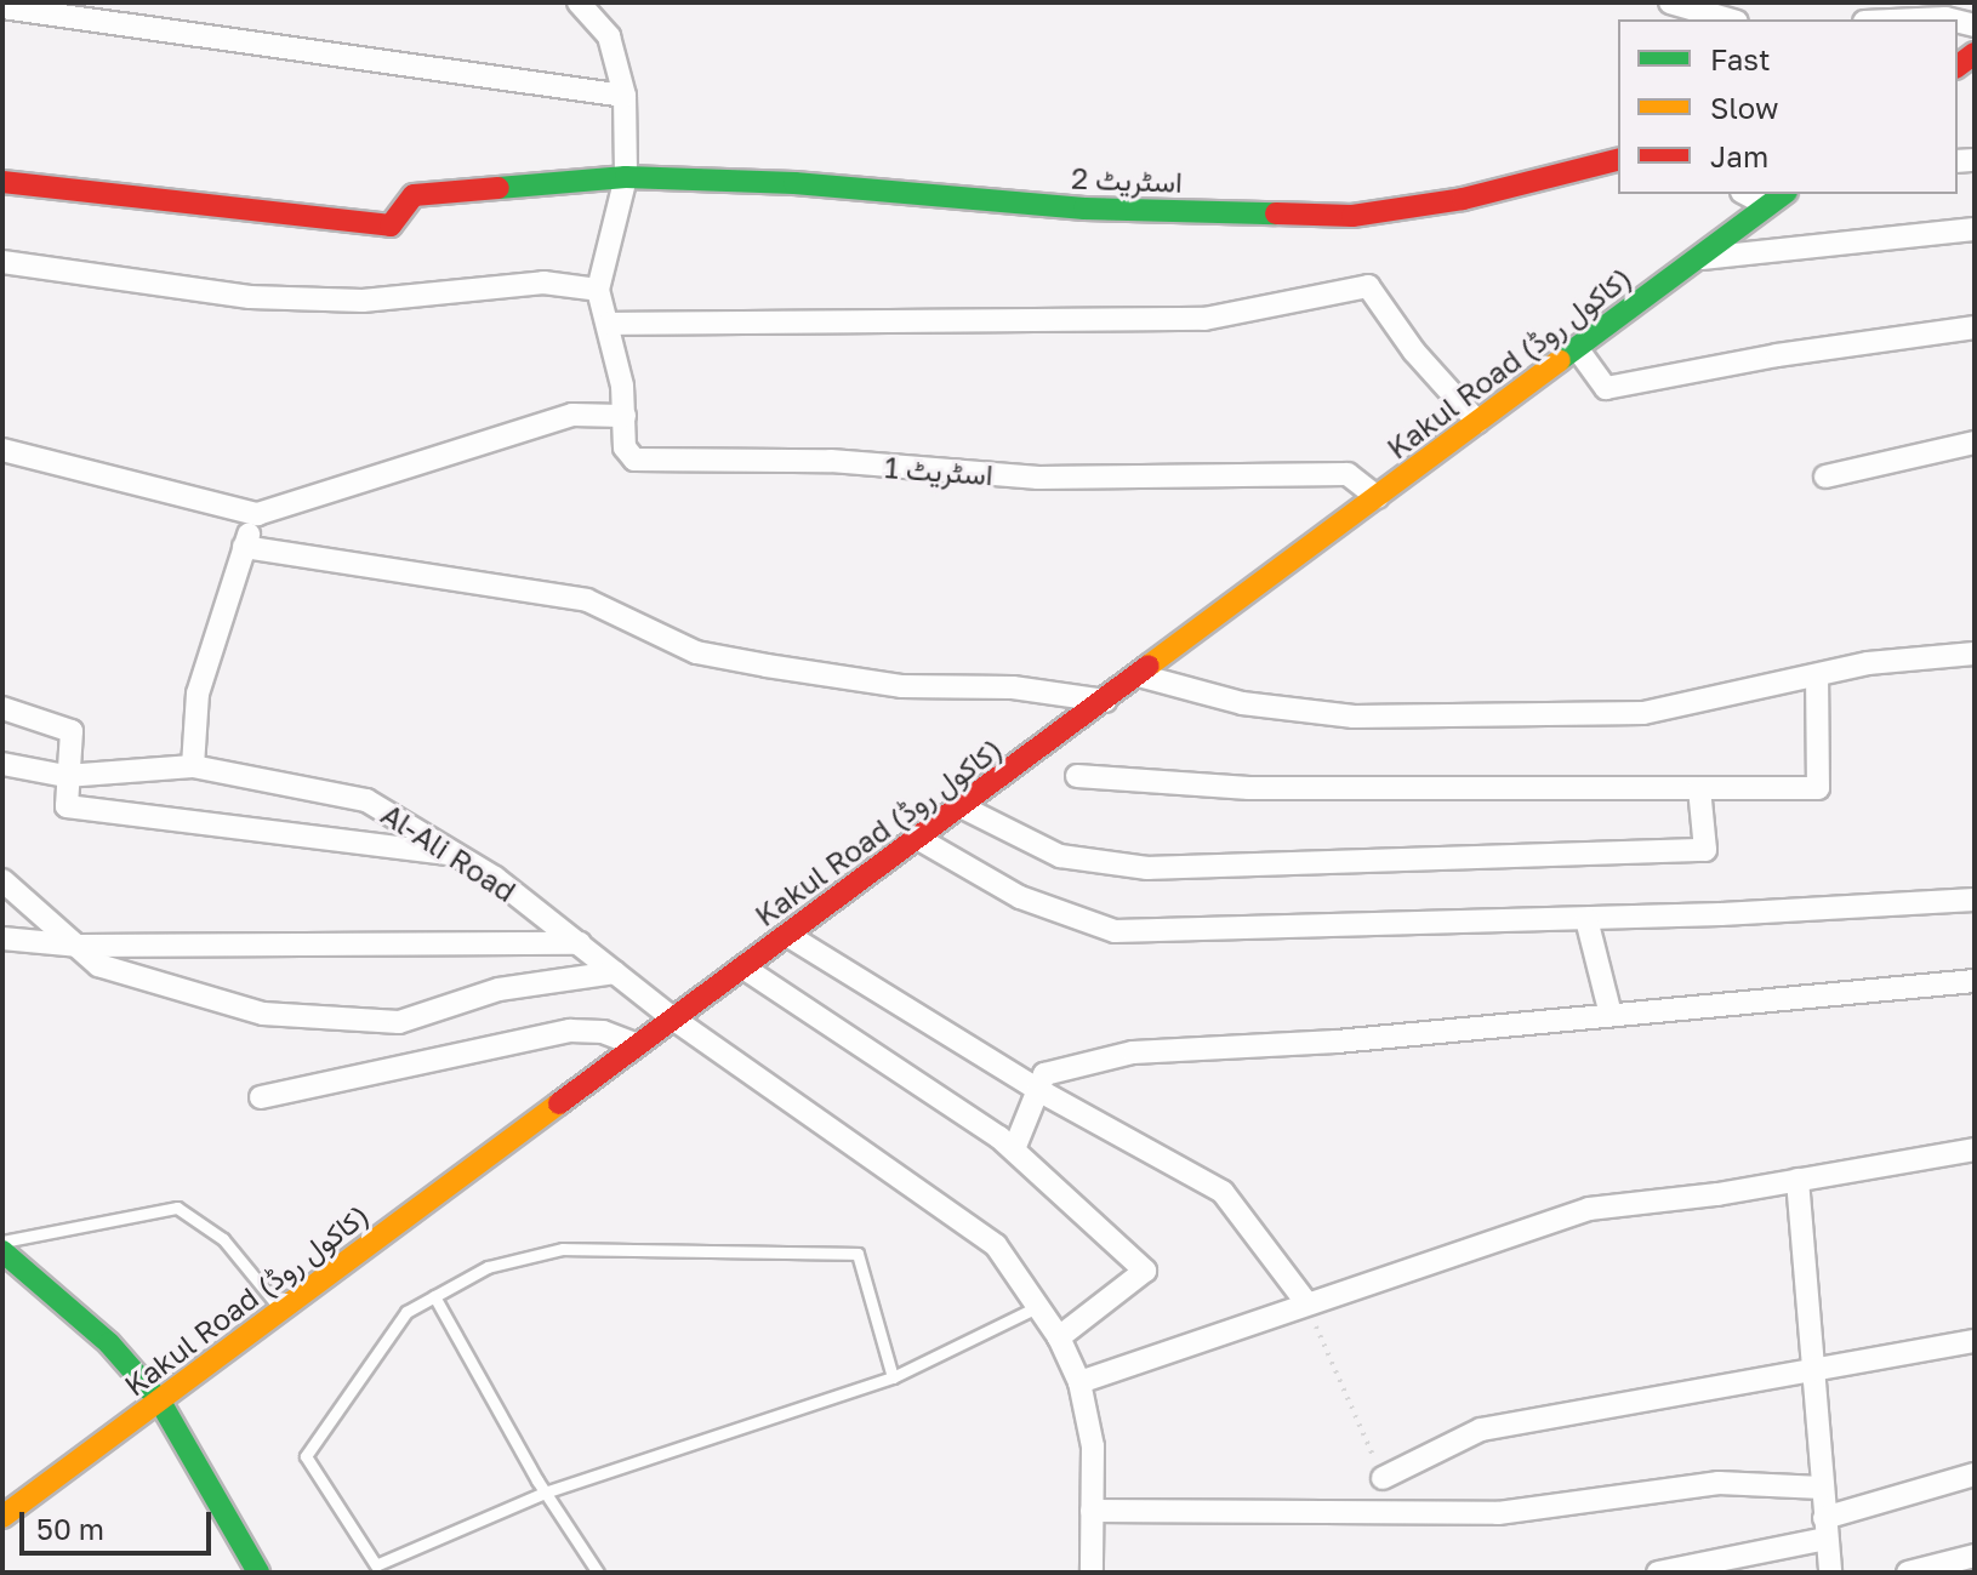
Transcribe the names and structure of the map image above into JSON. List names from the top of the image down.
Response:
{
  "streets": {
    "main road": ["اسٹریٹ 2", "Kakul Road (کاکول روڈ)"],
    "street": ["اسٹریٹ 1", "Al-Ali Road"]
  },
  "crossings": [
    ["Kakul Road (کاکول روڈ)", "اسٹریٹ 1"],
    ["Kakul Road (کاکول روڈ)", "Al-Ali Road"]
  ],
  "legend": ["Fast", "Slow", "Jam"],
  "scale_bar": "50 m"
}
